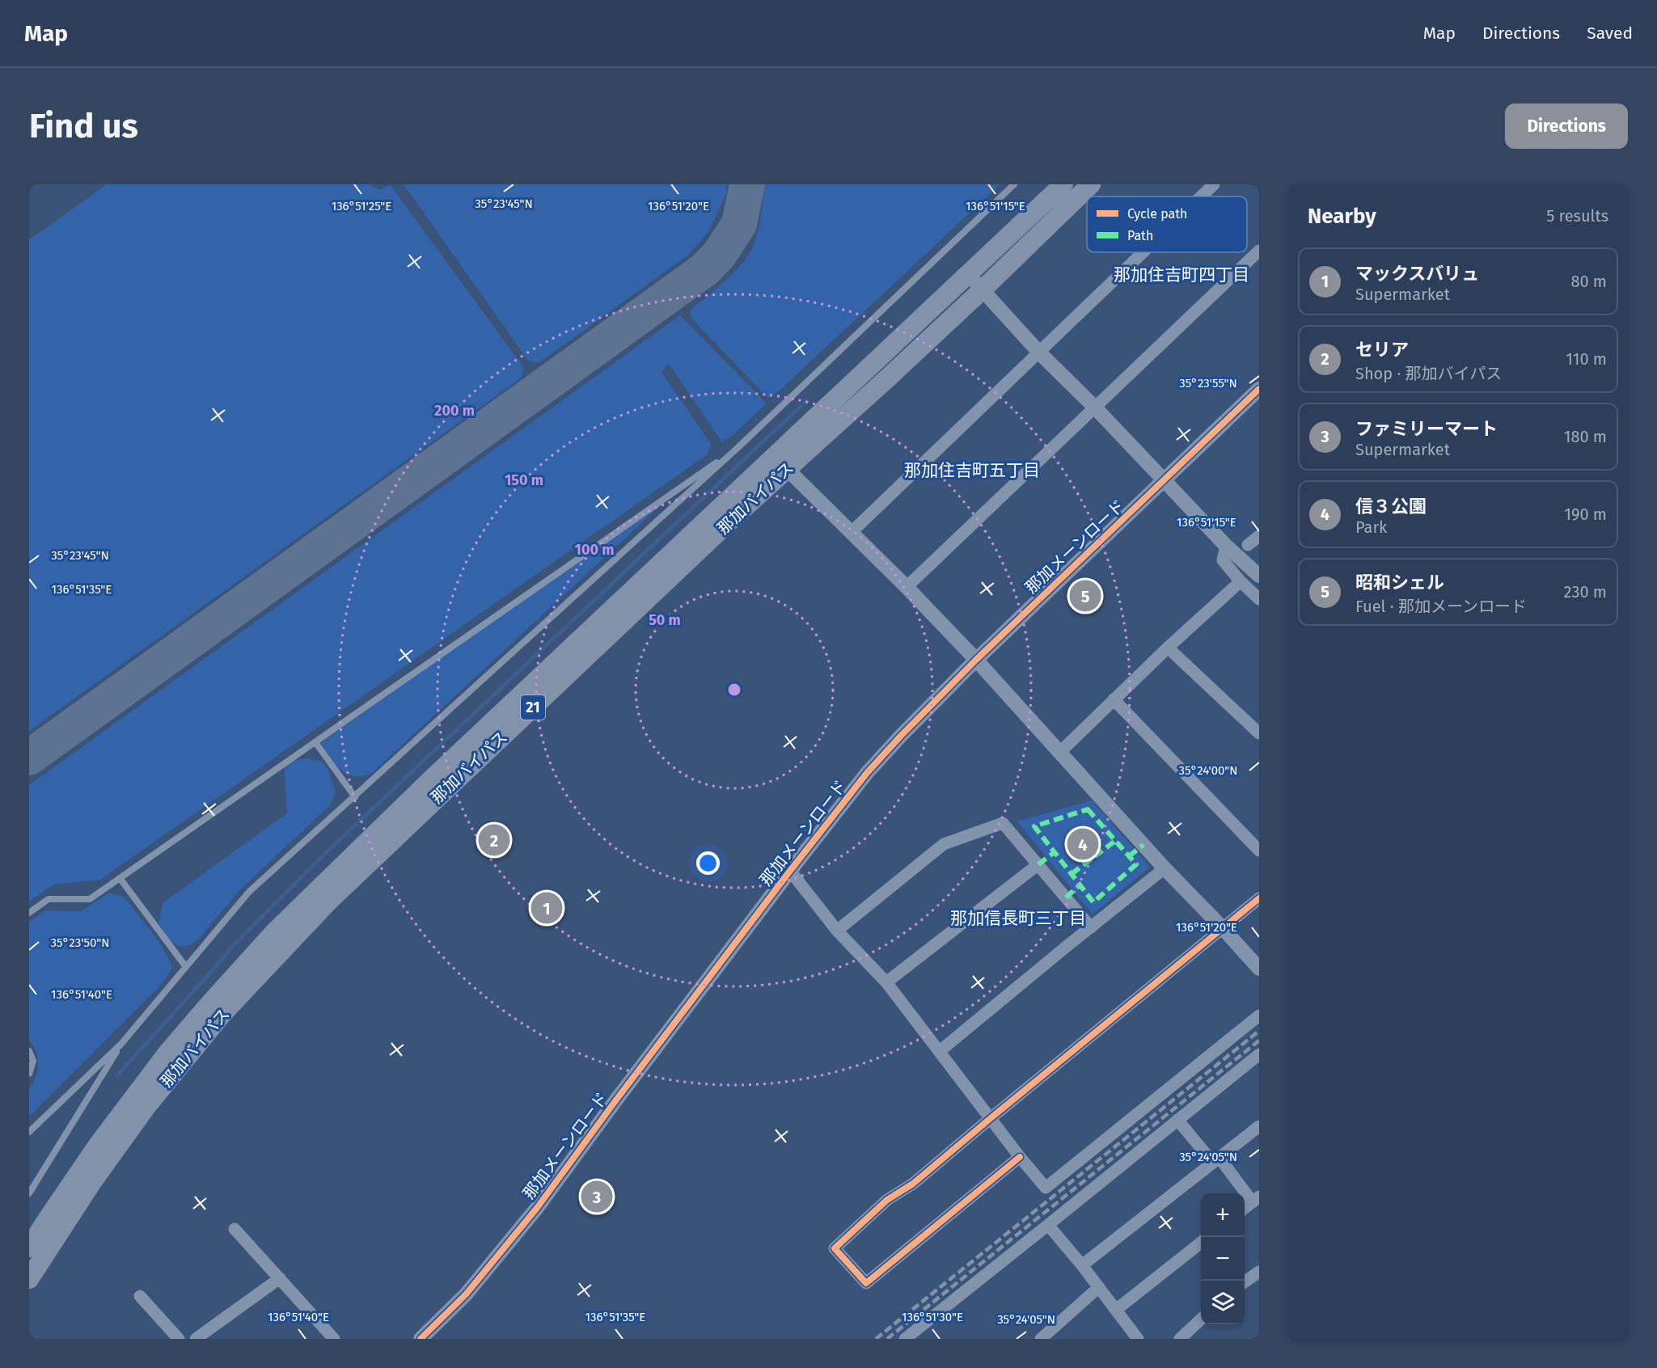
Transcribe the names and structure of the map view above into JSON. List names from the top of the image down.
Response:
{
  "streets": {
    "highway": ["那加バイパス", "21"],
    "street": ["那加メーンロード"]
  },
  "districts": ["那加住吉町四丁目", "那加住吉町五丁目", "那加信長町三丁目"],
  "legend": ["Cycle path", "Path"],
  "page": {
    "header": "Map",
    "nav": ["Map", "Directions", "Saved"],
    "buttons": "Directions",
    "title": "Find us",
    "heading": ["Nearby", "5 results"],
    "list": [
      {
        "mark": "1",
        "name": "マックスバリュ",
        "note": "Supermarket",
        "value": "80 m"
      },
      {
        "mark": "2",
        "name": "セリア",
        "note": "Shop · 那加バイパス",
        "value": "110 m"
      },
      {
        "mark": "3",
        "name": "ファミリーマート",
        "note": "Supermarket",
        "value": "180 m"
      },
      {
        "mark": "4",
        "name": "信３公園",
        "note": "Park",
        "value": "190 m"
      },
      {
        "mark": "5",
        "name": "昭和シェル",
        "note": "Fuel · 那加メーンロード",
        "value": "230 m"
      }
    ],
    "pins": [
      "5",
      "2",
      "4",
      "1",
      "3"
    ],
    "map_buttons": ["+", "−"]
  },
  "coordinates": [
    "35°23'45\"N",
    "136°51'25\"E",
    "136°51'15\"E",
    "136°51'20\"E",
    "35°23'55\"N",
    "136°51'35\"E",
    "35°24'00\"N",
    "35°23'50\"N",
    "136°51'40\"E",
    "35°24'05\"N",
    "136°51'30\"E"
  ],
  "rings": [
    "200 m",
    "150 m",
    "100 m",
    "50 m"
  ]
}
